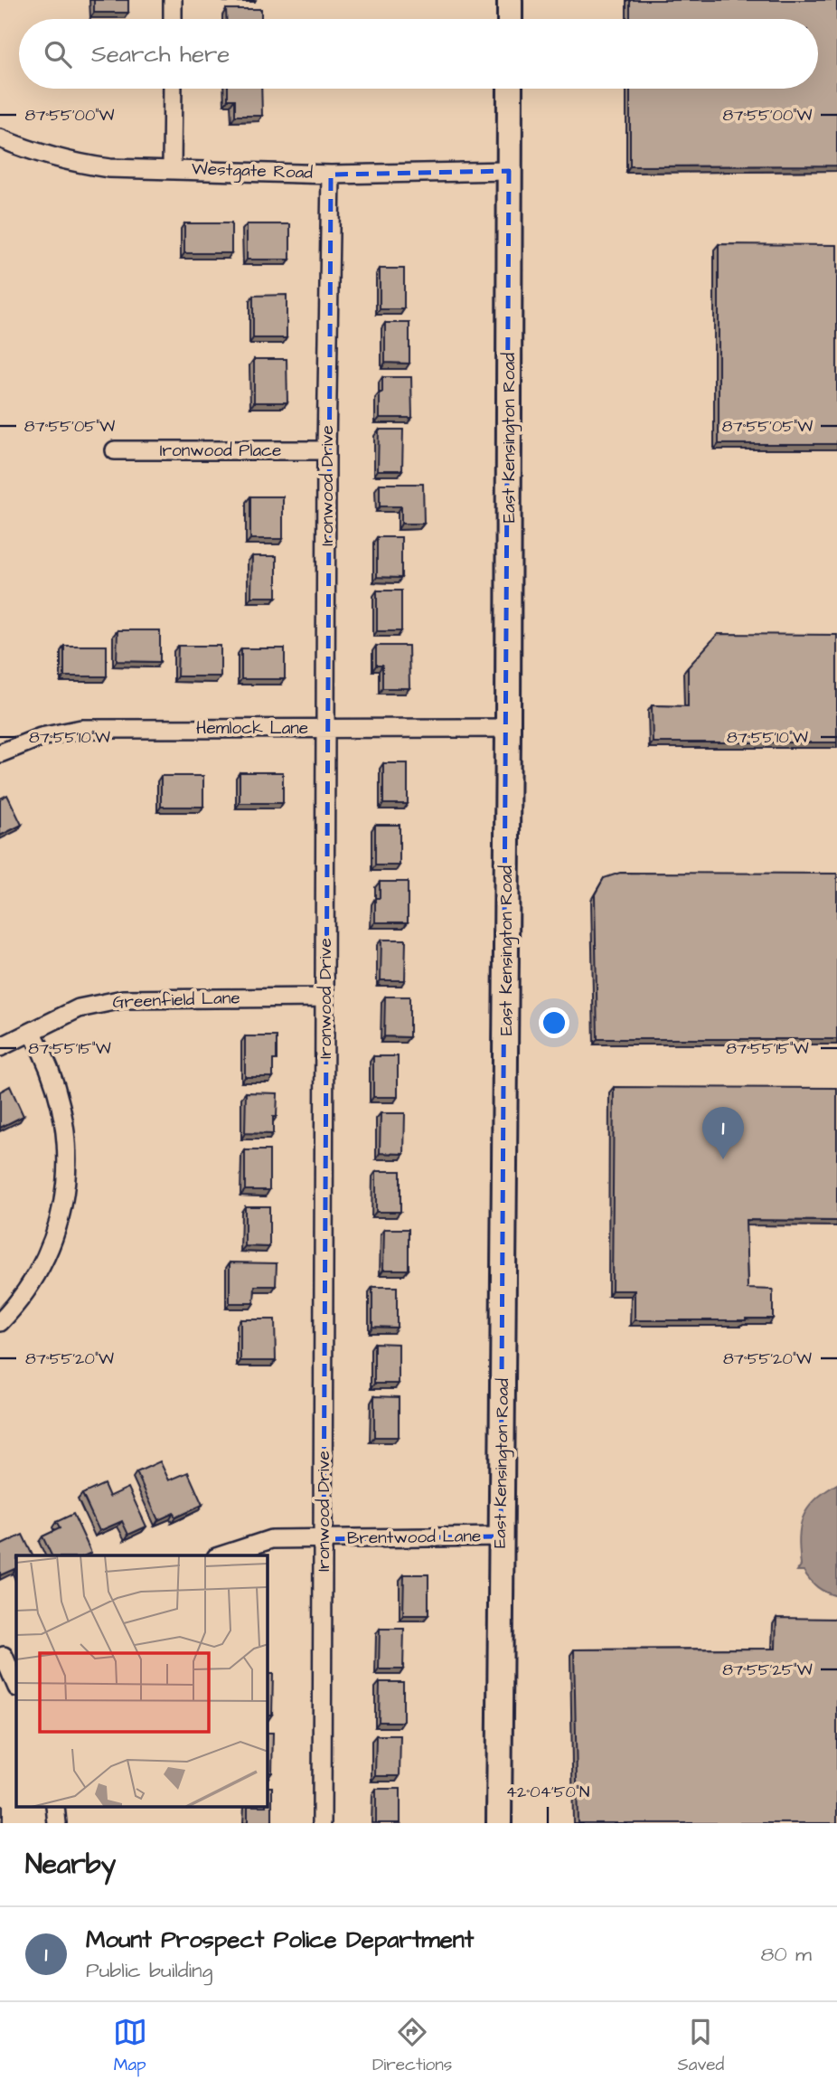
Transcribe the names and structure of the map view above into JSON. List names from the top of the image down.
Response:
{
  "streets": {
    "main road": ["East Kensington Road"],
    "street": [
      "Westgate Road",
      "Ironwood Place",
      "Ironwood Drive",
      "Hemlock Lane",
      "Greenfield Lane",
      "Brentwood Lane"
    ]
  },
  "crossings": [
    ["Westgate Road", "East Kensington Road"],
    ["Westgate Road", "Ironwood Drive"],
    ["East Kensington Road", "Hemlock Lane"],
    ["East Kensington Road", "Brentwood Lane"],
    ["Ironwood Place", "Ironwood Drive"],
    ["Ironwood Drive", "Hemlock Lane"],
    ["Ironwood Drive", "Greenfield Lane"],
    ["Ironwood Drive", "Brentwood Lane"]
  ],
  "page": {
    "search": "Search here",
    "pins": "1",
    "heading": "Nearby",
    "list": [
      {
        "mark": "1",
        "name": "Mount Prospect Police Department",
        "note": "Public building",
        "value": "80 m"
      }
    ],
    "nav": ["Map", "Directions", "Saved"]
  },
  "coordinates": [
    "87°55'00\"W",
    "87°55'05\"W",
    "87°55'10\"W",
    "87°55'15\"W",
    "87°55'20\"W",
    "87°55'25\"W",
    "42°04'50\"N"
  ]
}
